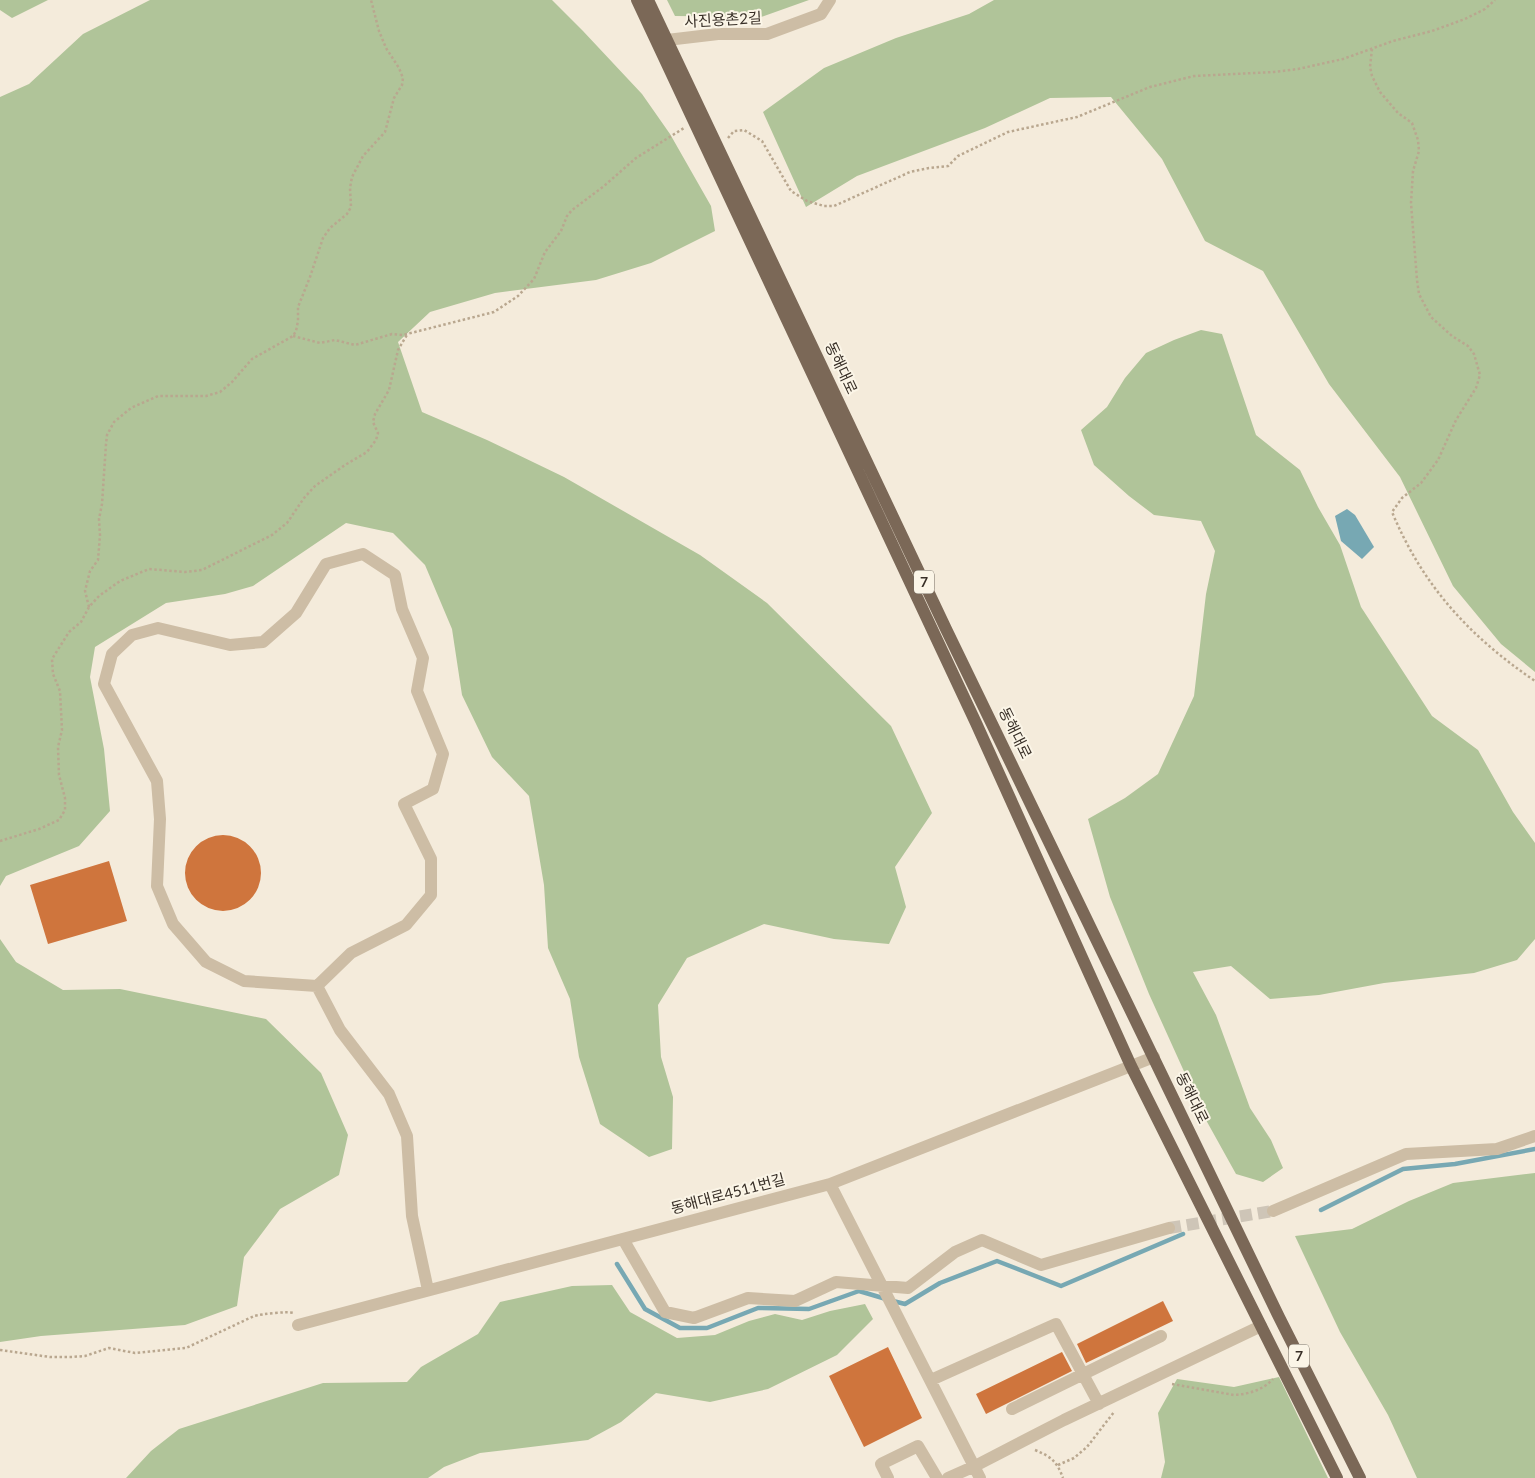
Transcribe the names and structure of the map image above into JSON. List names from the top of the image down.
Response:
{
  "streets": {
    "main road": ["동해대로", "7"],
    "street": ["사진용촌2길", "동해대로4511번길"]
  },
  "crossings": [
    ["사진용촌2길", "동해대로"],
    ["동해대로", "동해대로4511번길"]
  ]
}
